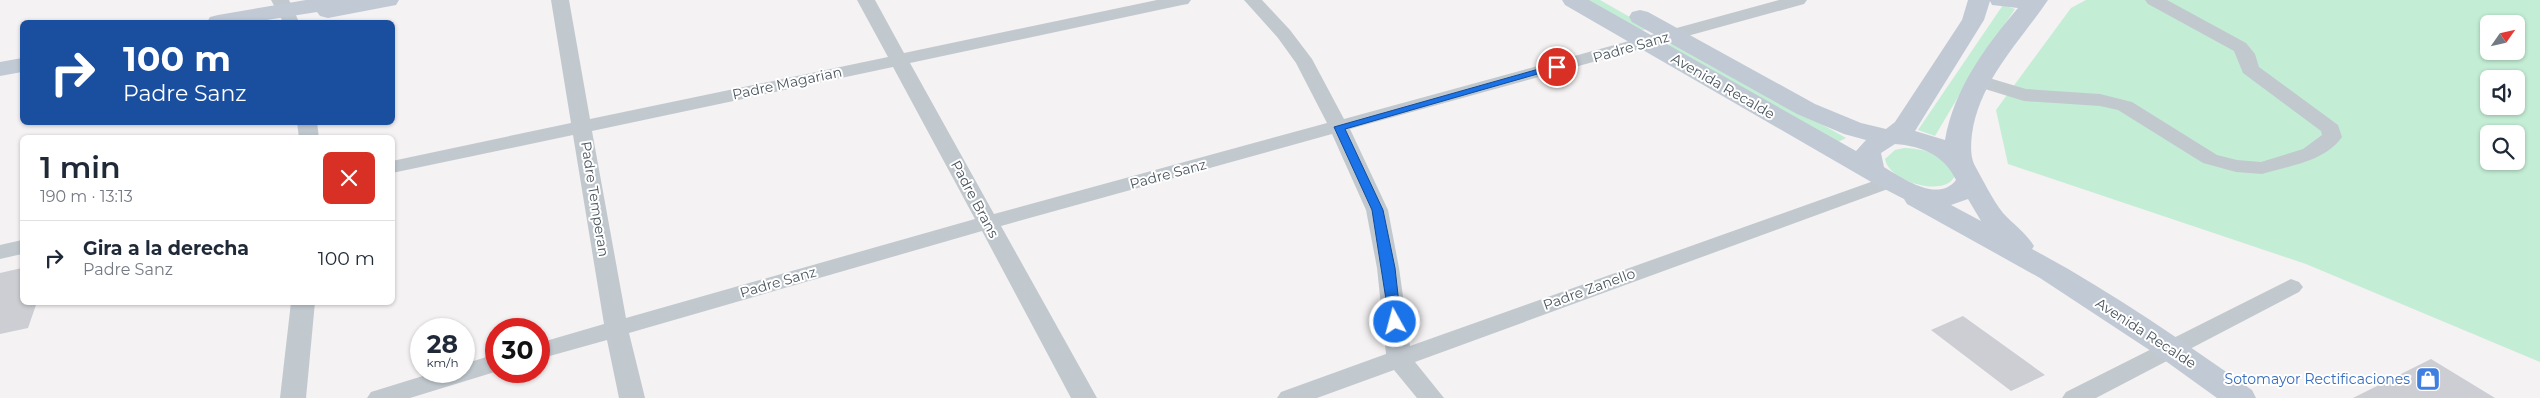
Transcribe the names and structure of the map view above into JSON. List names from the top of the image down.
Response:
{
  "streets": {
    "main road": ["Avenida Recalde"],
    "street": [
      "Padre Sanz",
      "Padre Magarian",
      "Padre Temperan",
      "Padre Brans",
      "Padre Zanello"
    ]
  },
  "crossings": [
    ["Padre Sanz", "Avenida Recalde"],
    ["Padre Sanz", "Padre Temperan"],
    ["Padre Sanz", "Padre Brans"],
    ["Padre Magarian", "Padre Temperan"],
    ["Padre Magarian", "Padre Brans"],
    ["Avenida Recalde", "Padre Zanello"]
  ],
  "places": {
    "shop": ["Sotomayor Rectificaciones"]
  },
  "north": "top right",
  "page": {
    "turn": ["100 m", "Padre Sanz"],
    "heading": ["1 min", "190 m · 13:13"],
    "list": [
      {
        "name": "Gira a la derecha",
        "note": "Padre Sanz",
        "value": "100 m"
      }
    ],
    "speed": "28 km/h",
    "limit": "30"
  }
}
